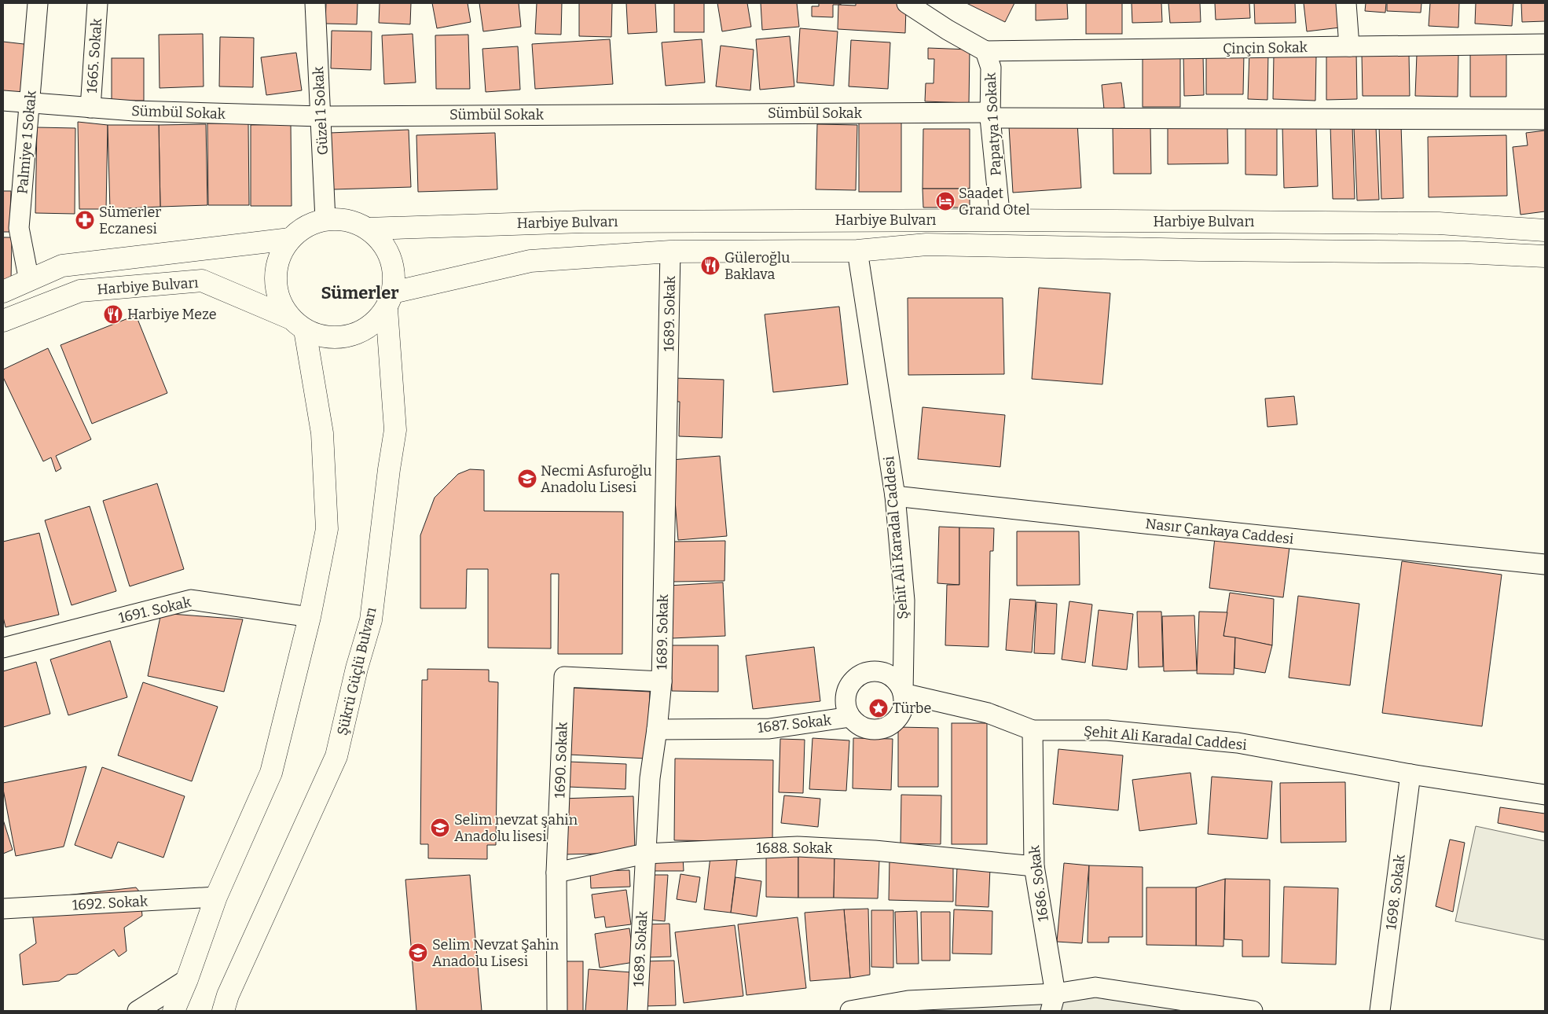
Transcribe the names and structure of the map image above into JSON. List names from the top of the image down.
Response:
{
  "streets": {
    "main road": ["Harbiye Bulvarı", "Şükrü Güçlü Bulvarı"],
    "street": [
      "Çinçin Sokak",
      "1665. Sokak",
      "Güzel 1 Sokak",
      "Sümbül Sokak",
      "Papatya 1 Sokak",
      "Palmiye 1 Sokak",
      "1689. Sokak",
      "Nasır Çankaya Caddesi",
      "Şehit Ali Karadal Caddesi",
      "1691. Sokak",
      "1687. Sokak",
      "1690. Sokak",
      "1688. Sokak",
      "1686. Sokak",
      "1698. Sokak",
      "1692. Sokak"
    ]
  },
  "crossings": [
    ["Çinçin Sokak", "Papatya 1 Sokak"],
    ["1665. Sokak", "Sümbül Sokak"],
    ["Güzel 1 Sokak", "Sümbül Sokak"],
    ["Güzel 1 Sokak", "Harbiye Bulvarı"],
    ["Güzel 1 Sokak", "Şükrü Güçlü Bulvarı"],
    ["Sümbül Sokak", "Papatya 1 Sokak"],
    ["Sümbül Sokak", "Palmiye 1 Sokak"],
    ["Papatya 1 Sokak", "Harbiye Bulvarı"],
    ["Palmiye 1 Sokak", "Harbiye Bulvarı"],
    ["Harbiye Bulvarı", "1689. Sokak"],
    ["Harbiye Bulvarı", "Şehit Ali Karadal Caddesi"],
    ["Harbiye Bulvarı", "Şükrü Güçlü Bulvarı"],
    ["1689. Sokak", "1687. Sokak"],
    ["1689. Sokak", "1690. Sokak"],
    ["1689. Sokak", "1688. Sokak"],
    ["Nasır Çankaya Caddesi", "Şehit Ali Karadal Caddesi"],
    ["Şehit Ali Karadal Caddesi", "1687. Sokak"],
    ["Şehit Ali Karadal Caddesi", "1686. Sokak"],
    ["Şehit Ali Karadal Caddesi", "1698. Sokak"],
    ["1690. Sokak", "1688. Sokak"],
    ["1688. Sokak", "1686. Sokak"]
  ],
  "districts": ["Sümerler"],
  "places": {
    "hotel": ["Saadet Grand Otel"],
    "pharmacy": ["Sümerler Eczanesi"],
    "restaurant": ["Güleroğlu Baklava", "Harbiye Meze"],
    "school or university": ["Necmi Asfuroğlu Anadolu Lisesi", "Selim nevzat şahin Anadolu lisesi", "Selim Nevzat Şahin Anadolu Lisesi"],
    "place": ["Türbe"]
  }
}
